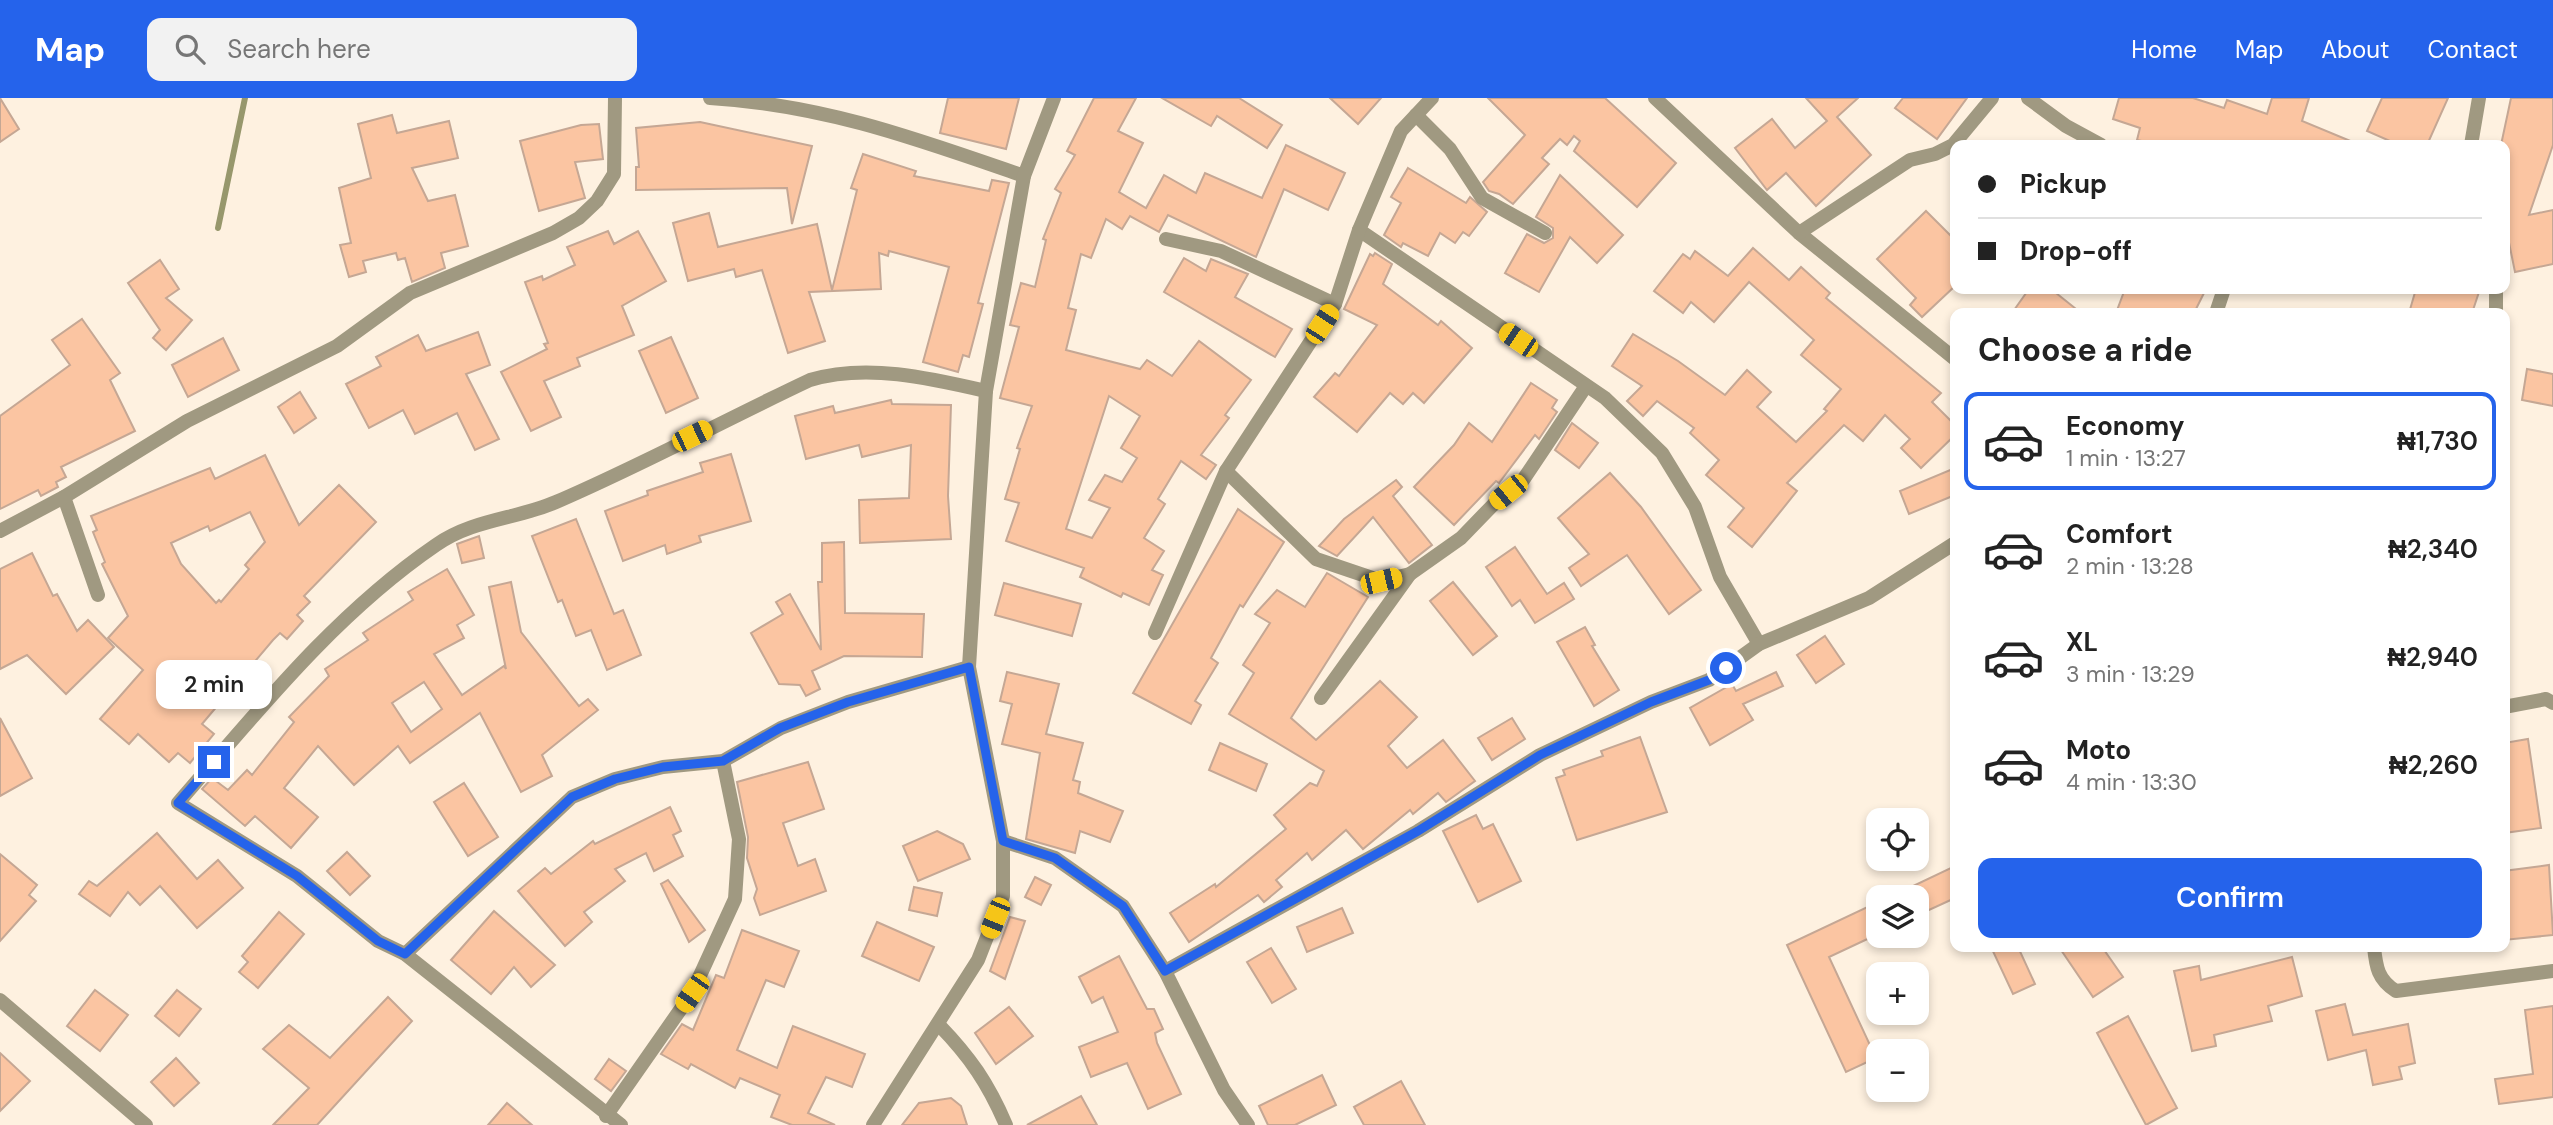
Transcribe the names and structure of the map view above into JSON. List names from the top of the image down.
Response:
{
  "page": {
    "header": "Map",
    "search": "Search here",
    "nav": [
      "Home",
      "Map",
      "About",
      "Contact"
    ],
    "banner": ["Pickup", "Drop-off"],
    "heading": "Choose a ride",
    "list": [
      {
        "name": "Economy",
        "note": "1 min · 13:27",
        "value": "₦1,730"
      },
      {
        "name": "Comfort",
        "note": "2 min · 13:28",
        "value": "₦2,340"
      },
      {
        "name": "XL",
        "note": "3 min · 13:29",
        "value": "₦2,940"
      },
      {
        "name": "Moto",
        "note": "4 min · 13:30",
        "value": "₦2,260"
      }
    ],
    "bubble": "2 min",
    "map_buttons": ["+", "−"],
    "buttons": "Confirm"
  }
}
